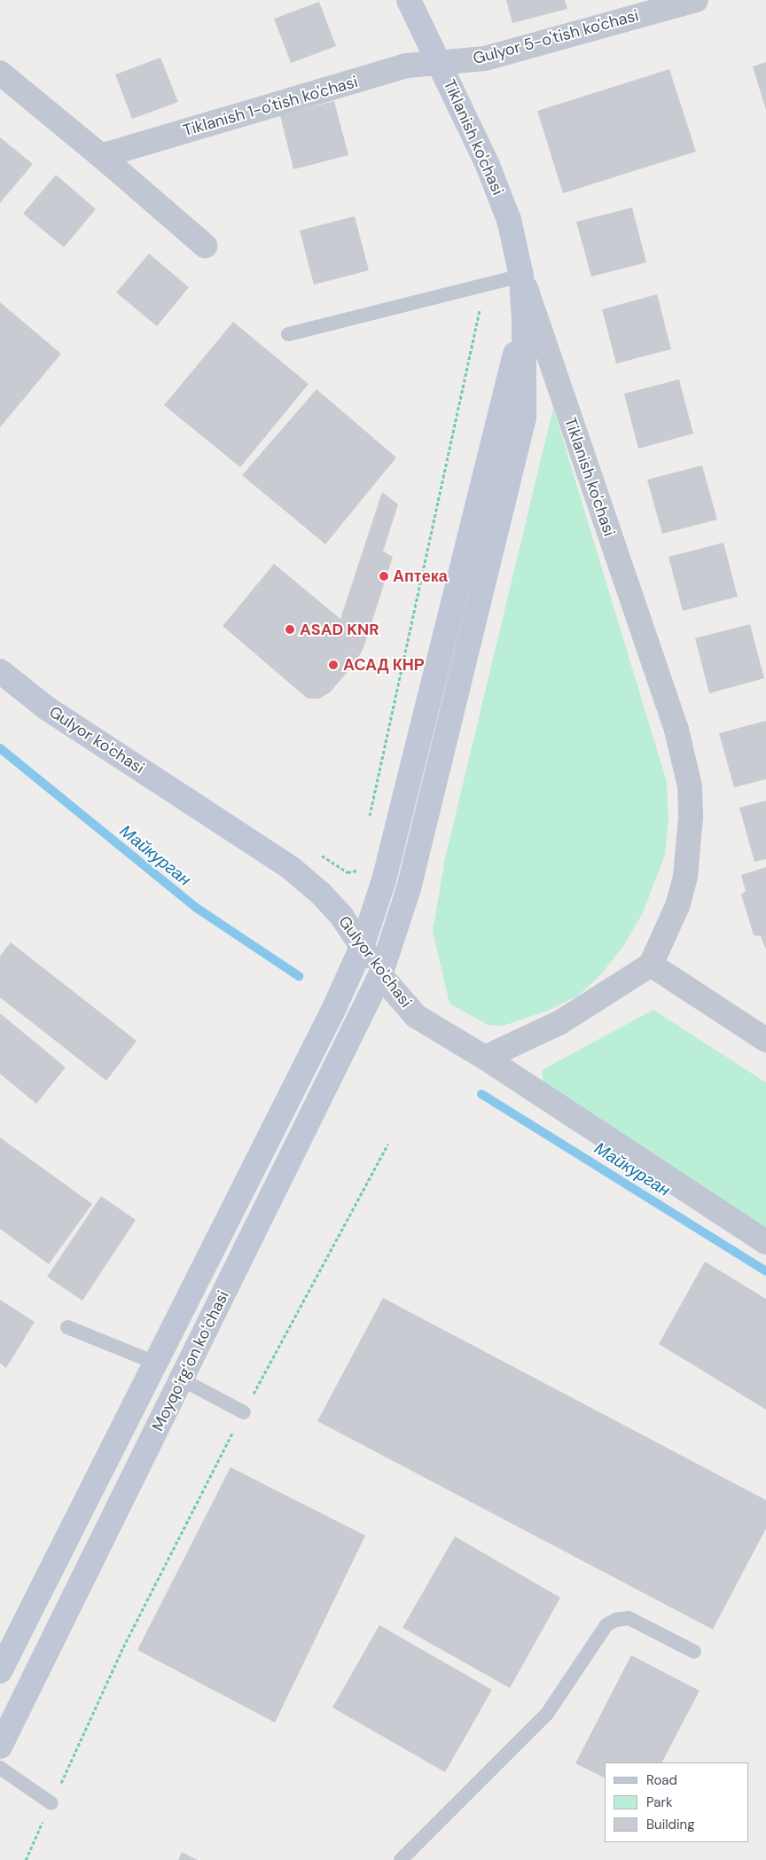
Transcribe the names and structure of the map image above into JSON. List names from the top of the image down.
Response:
{
  "streets": {
    "street": [
      "Gulyor 5-o'tish ko'chasi",
      "Tiklanish 1-o'tish ko'chasi",
      "Tiklanish ko'chasi",
      "Gulyor ko'chasi",
      "Moyqoʻrgʻon koʻchasi"
    ]
  },
  "crossings": [
    ["Gulyor 5-o'tish ko'chasi", "Tiklanish 1-o'tish ko'chasi"],
    ["Gulyor 5-o'tish ko'chasi", "Tiklanish ko'chasi"],
    ["Tiklanish 1-o'tish ko'chasi", "Tiklanish ko'chasi"],
    ["Gulyor ko'chasi", "Moyqoʻrgʻon koʻchasi"]
  ],
  "water": ["Майкурган"],
  "places": ["Аптека", "ASAD KNR", "АСАД КНР"],
  "legend": ["Road", "Park", "Building"]
}
